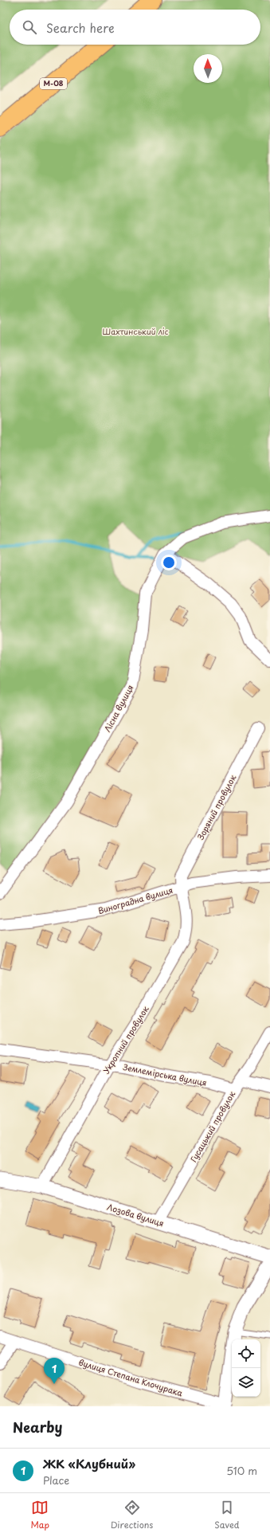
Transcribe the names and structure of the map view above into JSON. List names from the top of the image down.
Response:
{
  "streets": {
    "highway": ["М-08"],
    "street": [
      "Лісна вулиця",
      "Зоряний провулок",
      "Виноградна вулиця",
      "Укропний провулок",
      "Землемірська вулиця",
      "Гусацький провулок",
      "Лозова вулиця",
      "вулиця Степана Клочурака"
    ]
  },
  "crossings": [
    ["Зоряний провулок", "Виноградна вулиця"],
    ["Зоряний провулок", "Укропний провулок"],
    ["Виноградна вулиця", "Укропний провулок"],
    ["Укропний провулок", "Землемірська вулиця"],
    ["Укропний провулок", "Лозова вулиця"],
    ["Землемірська вулиця", "Гусацький провулок"],
    ["Гусацький провулок", "Лозова вулиця"]
  ],
  "parks": ["Шахтинський ліс"],
  "north": "top",
  "page": {
    "search": "Search here",
    "pins": "1",
    "heading": "Nearby",
    "list": [
      {
        "mark": "1",
        "name": "ЖК «Клубний»",
        "note": "Place",
        "value": "510 m"
      }
    ],
    "nav": ["Map", "Directions", "Saved"]
  }
}
